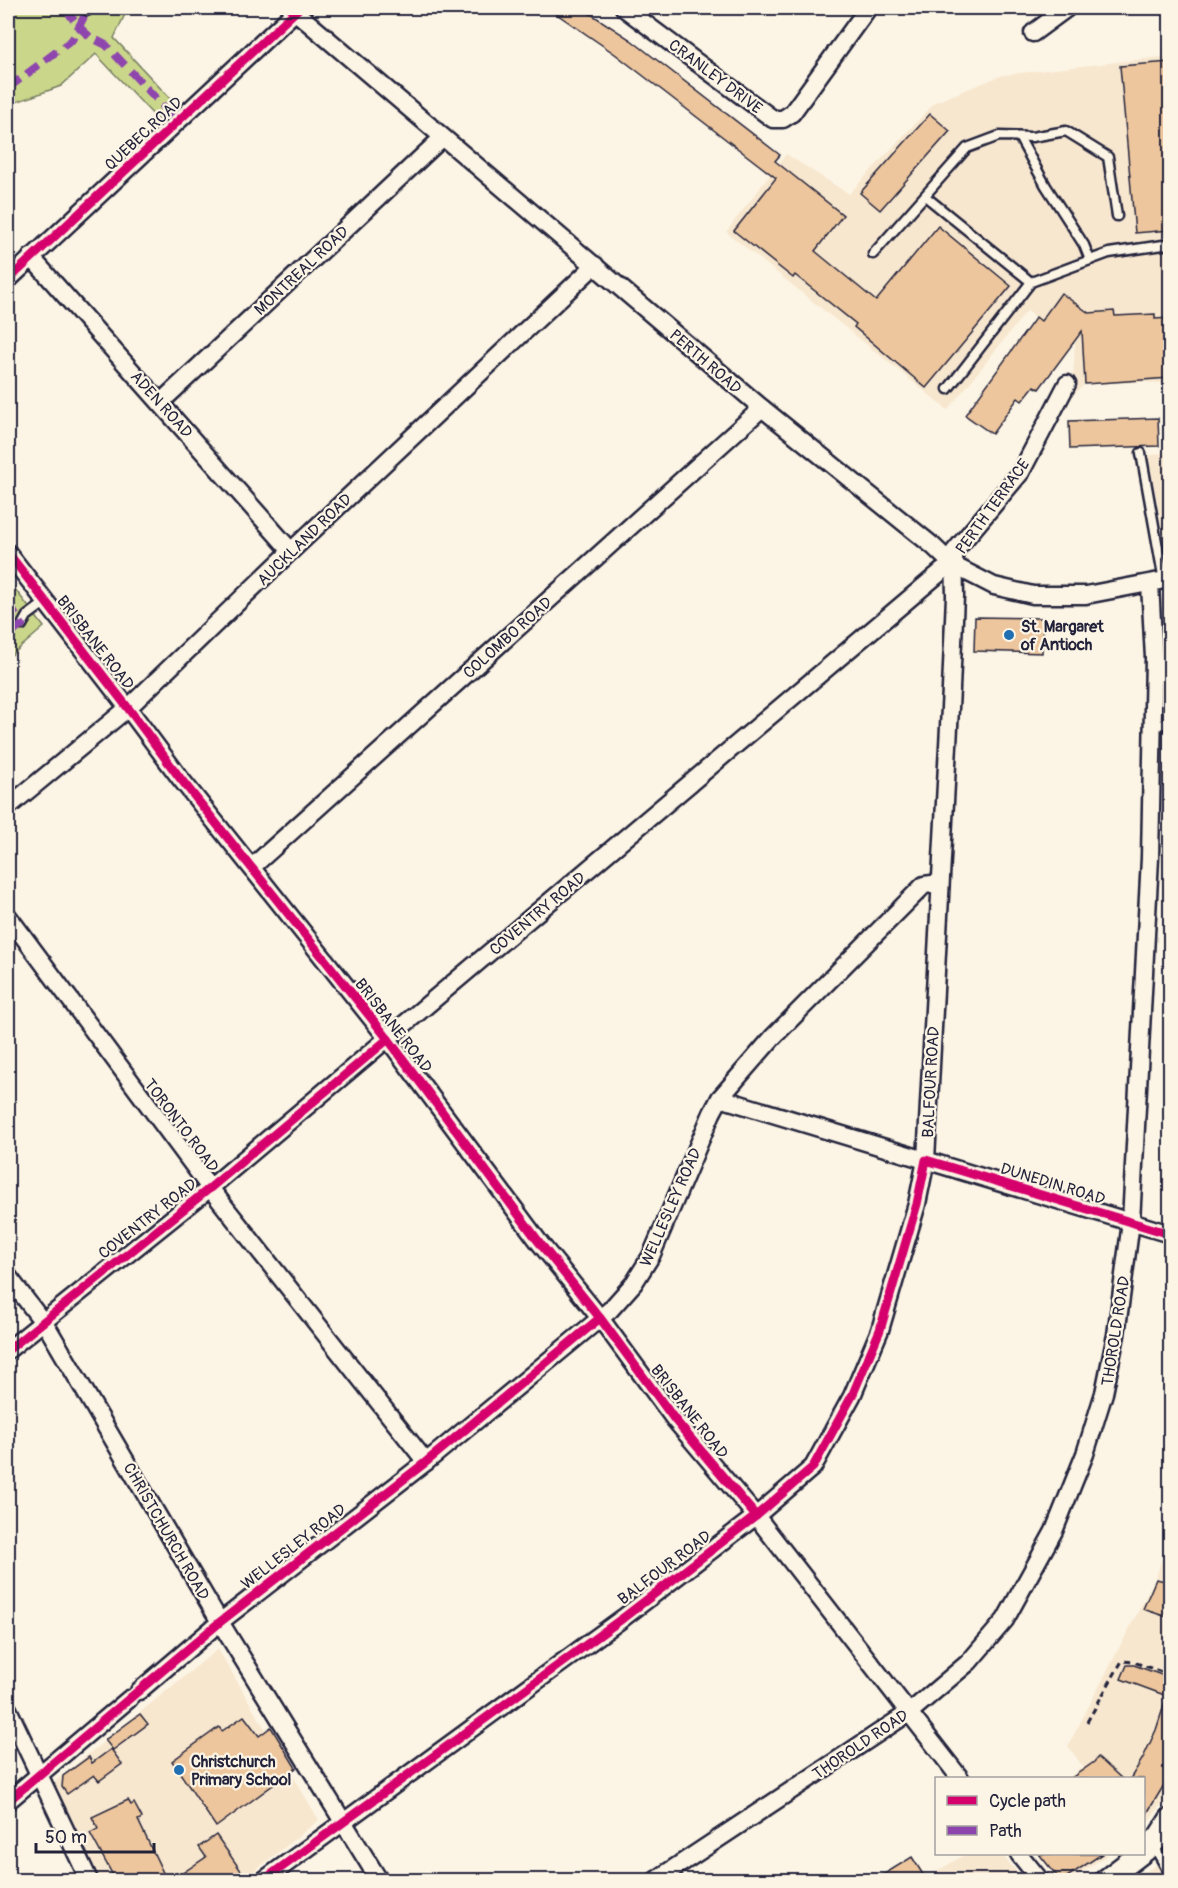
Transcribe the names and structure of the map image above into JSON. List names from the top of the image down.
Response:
{
  "streets": {
    "street": [
      "CRANLEY DRIVE",
      "QUEBEC ROAD",
      "MONTREAL ROAD",
      "PERTH ROAD",
      "ADEN ROAD",
      "PERTH TERRACE",
      "AUCKLAND ROAD",
      "COLOMBO ROAD",
      "BRISBANE ROAD",
      "COVENTRY ROAD",
      "BALFOUR ROAD",
      "TORONTO ROAD",
      "DUNEDIN ROAD",
      "WELLESLEY ROAD",
      "THOROLD ROAD",
      "CHRISTCHURCH ROAD"
    ]
  },
  "crossings": [
    ["QUEBEC ROAD", "PERTH ROAD"],
    ["QUEBEC ROAD", "ADEN ROAD"],
    ["MONTREAL ROAD", "PERTH ROAD"],
    ["MONTREAL ROAD", "ADEN ROAD"],
    ["PERTH ROAD", "PERTH TERRACE"],
    ["PERTH ROAD", "AUCKLAND ROAD"],
    ["PERTH ROAD", "COLOMBO ROAD"],
    ["PERTH ROAD", "COVENTRY ROAD"],
    ["PERTH ROAD", "BALFOUR ROAD"],
    ["PERTH ROAD", "THOROLD ROAD"],
    ["ADEN ROAD", "AUCKLAND ROAD"],
    ["PERTH TERRACE", "COVENTRY ROAD"],
    ["PERTH TERRACE", "BALFOUR ROAD"],
    ["AUCKLAND ROAD", "BRISBANE ROAD"],
    ["COLOMBO ROAD", "BRISBANE ROAD"],
    ["BRISBANE ROAD", "COVENTRY ROAD"],
    ["BRISBANE ROAD", "BALFOUR ROAD"],
    ["BRISBANE ROAD", "WELLESLEY ROAD"],
    ["BRISBANE ROAD", "THOROLD ROAD"],
    ["COVENTRY ROAD", "BALFOUR ROAD"],
    ["COVENTRY ROAD", "TORONTO ROAD"],
    ["COVENTRY ROAD", "CHRISTCHURCH ROAD"],
    ["BALFOUR ROAD", "DUNEDIN ROAD"],
    ["BALFOUR ROAD", "WELLESLEY ROAD"],
    ["BALFOUR ROAD", "CHRISTCHURCH ROAD"],
    ["TORONTO ROAD", "WELLESLEY ROAD"],
    ["DUNEDIN ROAD", "WELLESLEY ROAD"],
    ["DUNEDIN ROAD", "THOROLD ROAD"],
    ["WELLESLEY ROAD", "CHRISTCHURCH ROAD"]
  ],
  "places": ["St. Margaret of Antioch", "Christchurch Primary School"],
  "legend": ["Cycle path", "Path"],
  "scale_bar": "50 m"
}
